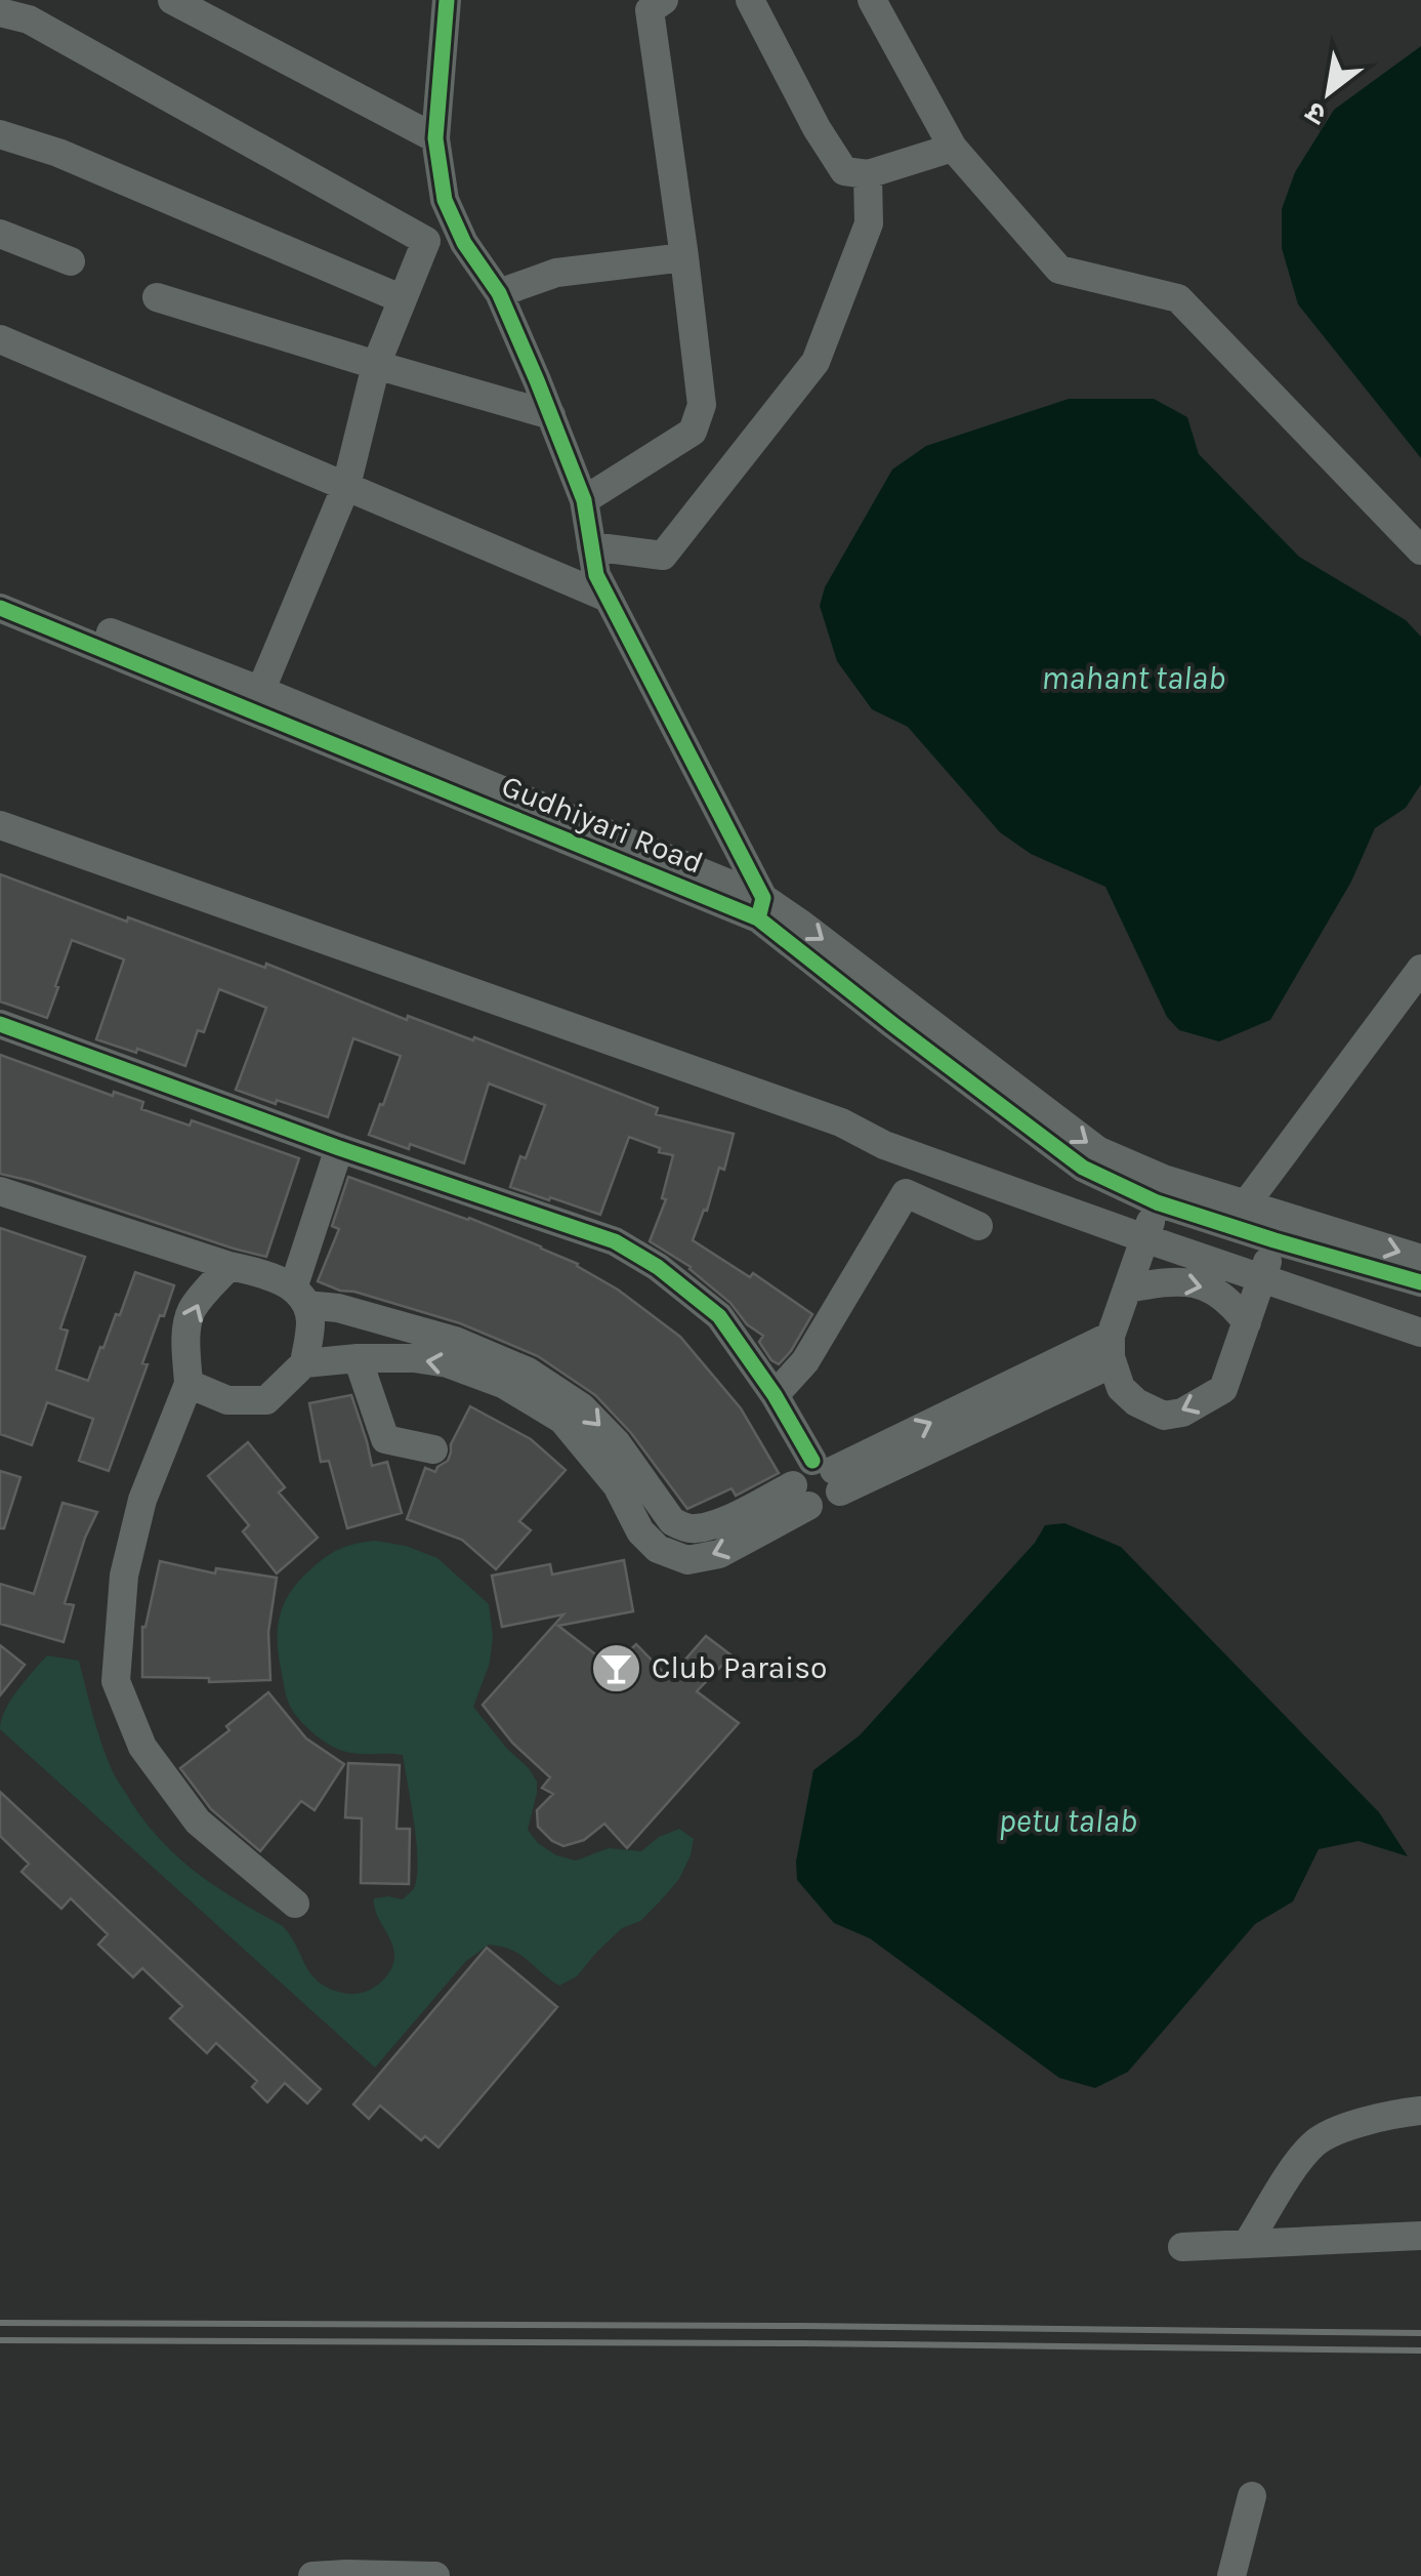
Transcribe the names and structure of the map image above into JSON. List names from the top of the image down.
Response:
{
  "streets": {
    "street": ["Gudhiyari Road"]
  },
  "water": ["mahant talab", "petu talab"],
  "places": {
    "bar": ["Club Paraiso"]
  },
  "north": "bottom left"
}
